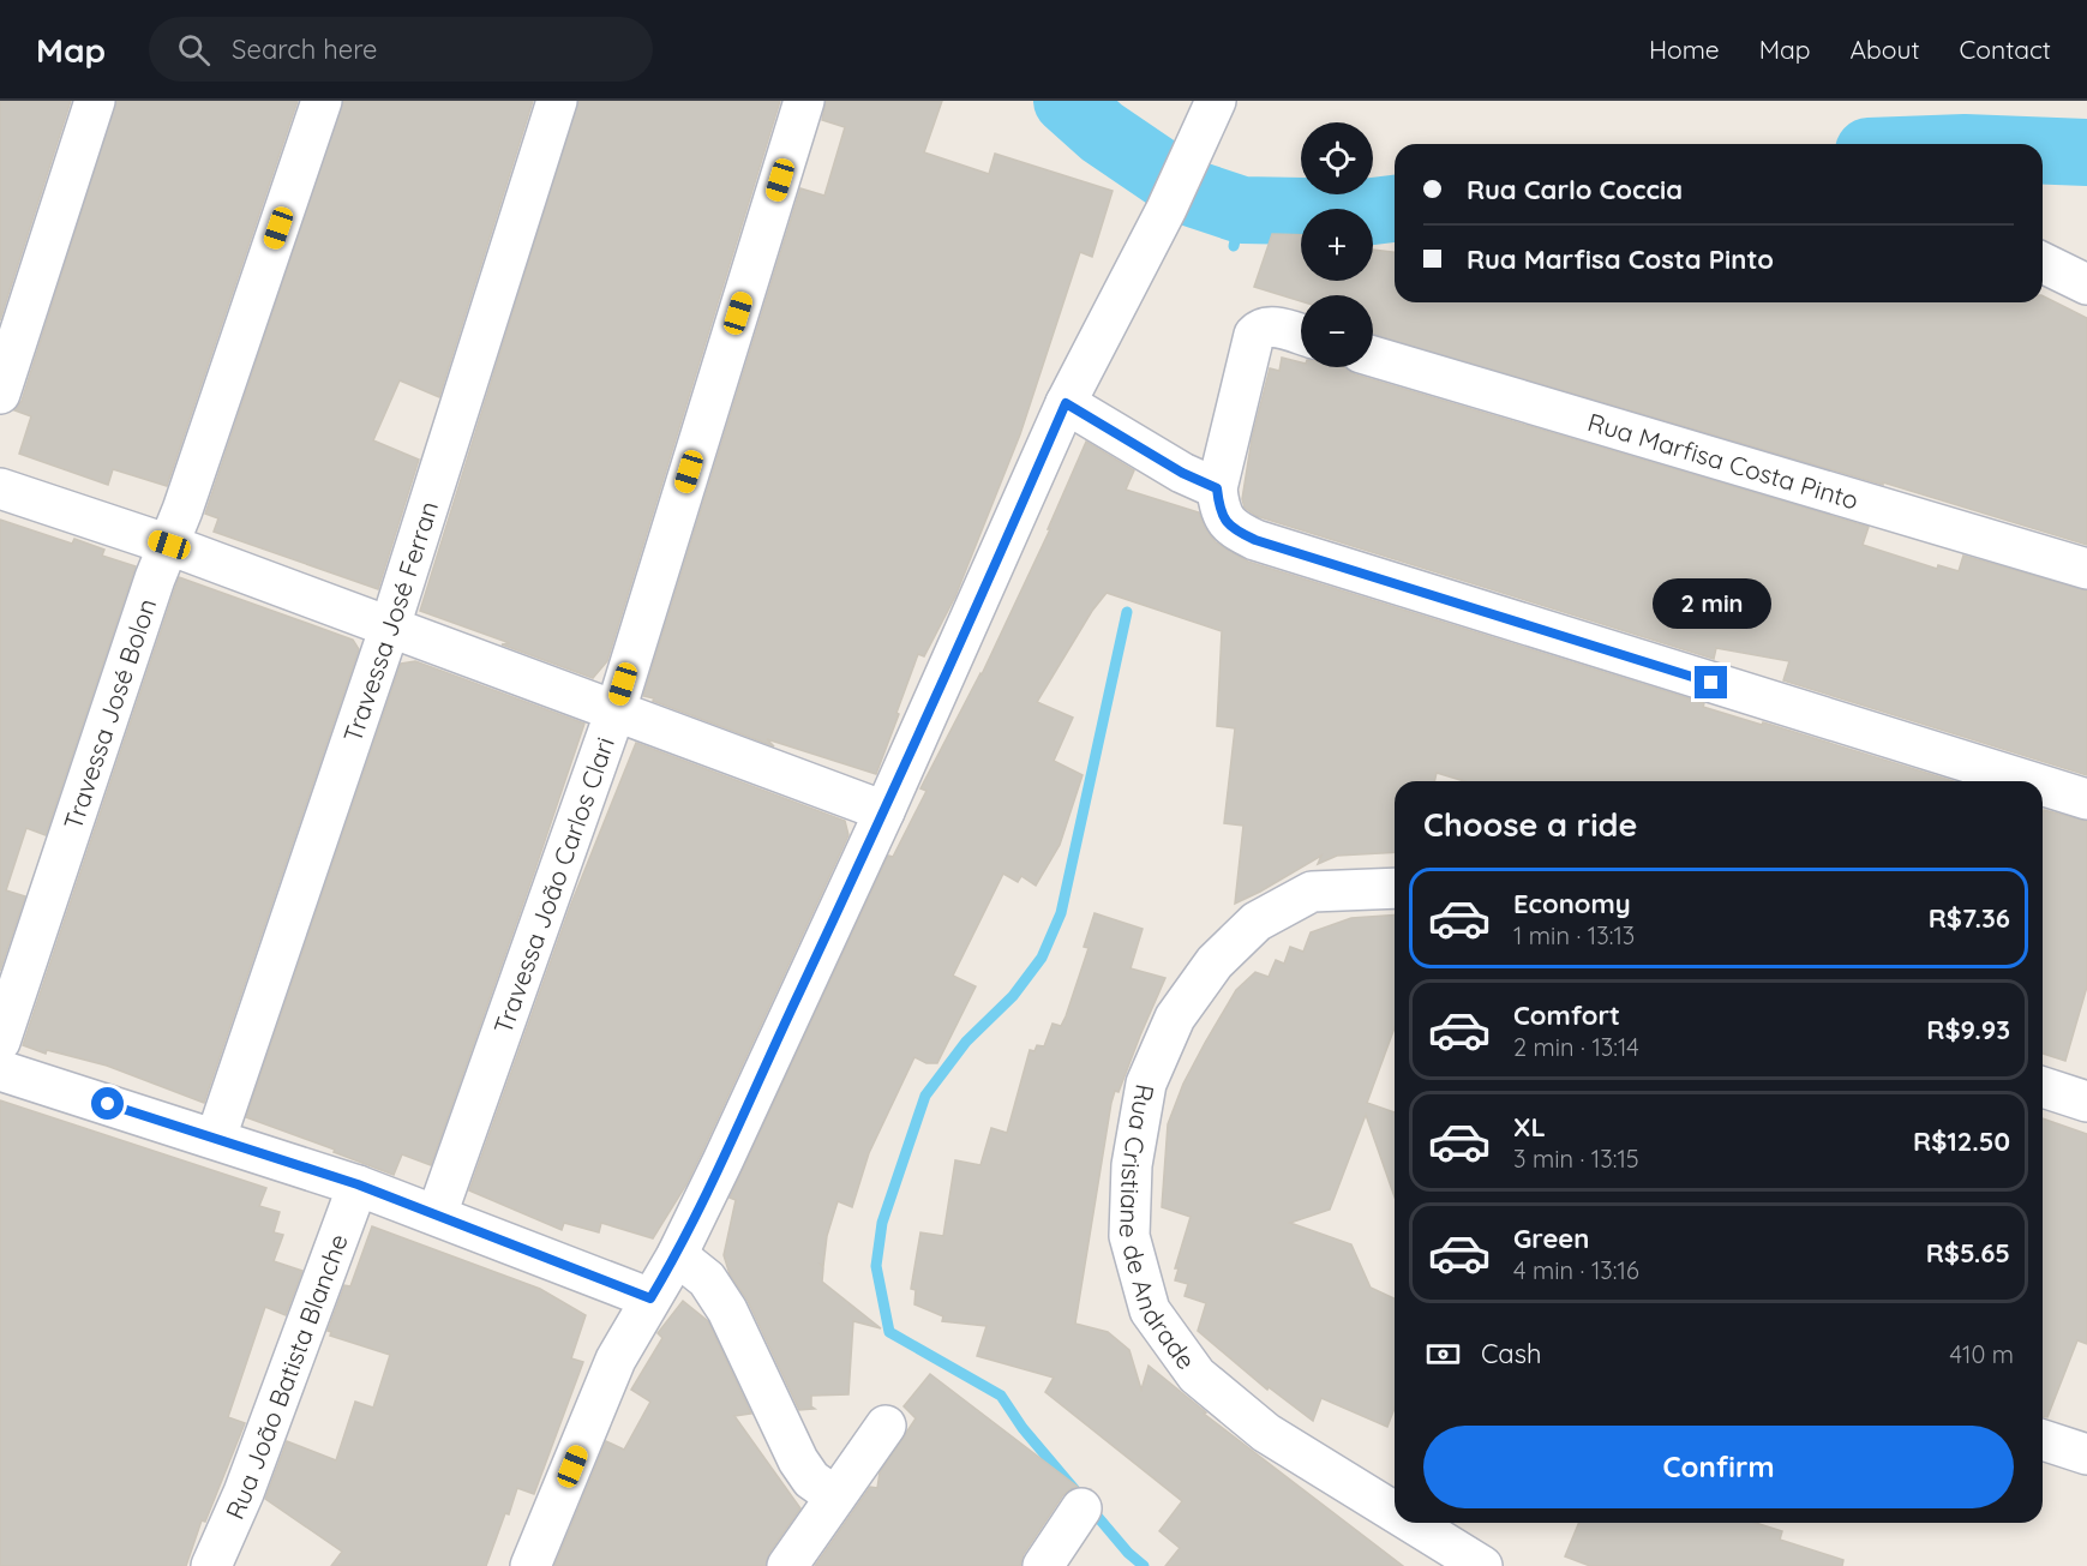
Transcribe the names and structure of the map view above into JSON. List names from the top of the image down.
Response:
{
  "streets": {
    "street": [
      "Rua Marfisa Costa Pinto",
      "Travessa José Ferran",
      "Travessa José Bolon",
      "Travessa João Carlos Clari",
      "Rua Cristiane de Andrade",
      "Rua João Batista Blanche"
    ]
  },
  "page": {
    "header": "Map",
    "search": "Search here",
    "nav": [
      "Home",
      "Map",
      "About",
      "Contact"
    ],
    "map_buttons": ["+", "−"],
    "banner": ["Rua Carlo Coccia", "Rua Marfisa Costa Pinto"],
    "bubble": "2 min",
    "heading": "Choose a ride",
    "list": [
      {
        "name": "Economy",
        "note": "1 min · 13:13",
        "value": "R$7.36"
      },
      {
        "name": "Comfort",
        "note": "2 min · 13:14",
        "value": "R$9.93"
      },
      {
        "name": "XL",
        "note": "3 min · 13:15",
        "value": "R$12.50"
      },
      {
        "name": "Green",
        "note": "4 min · 13:16",
        "value": "R$5.65"
      }
    ],
    "pay": ["Cash", "410 m"],
    "buttons": "Confirm"
  }
}
